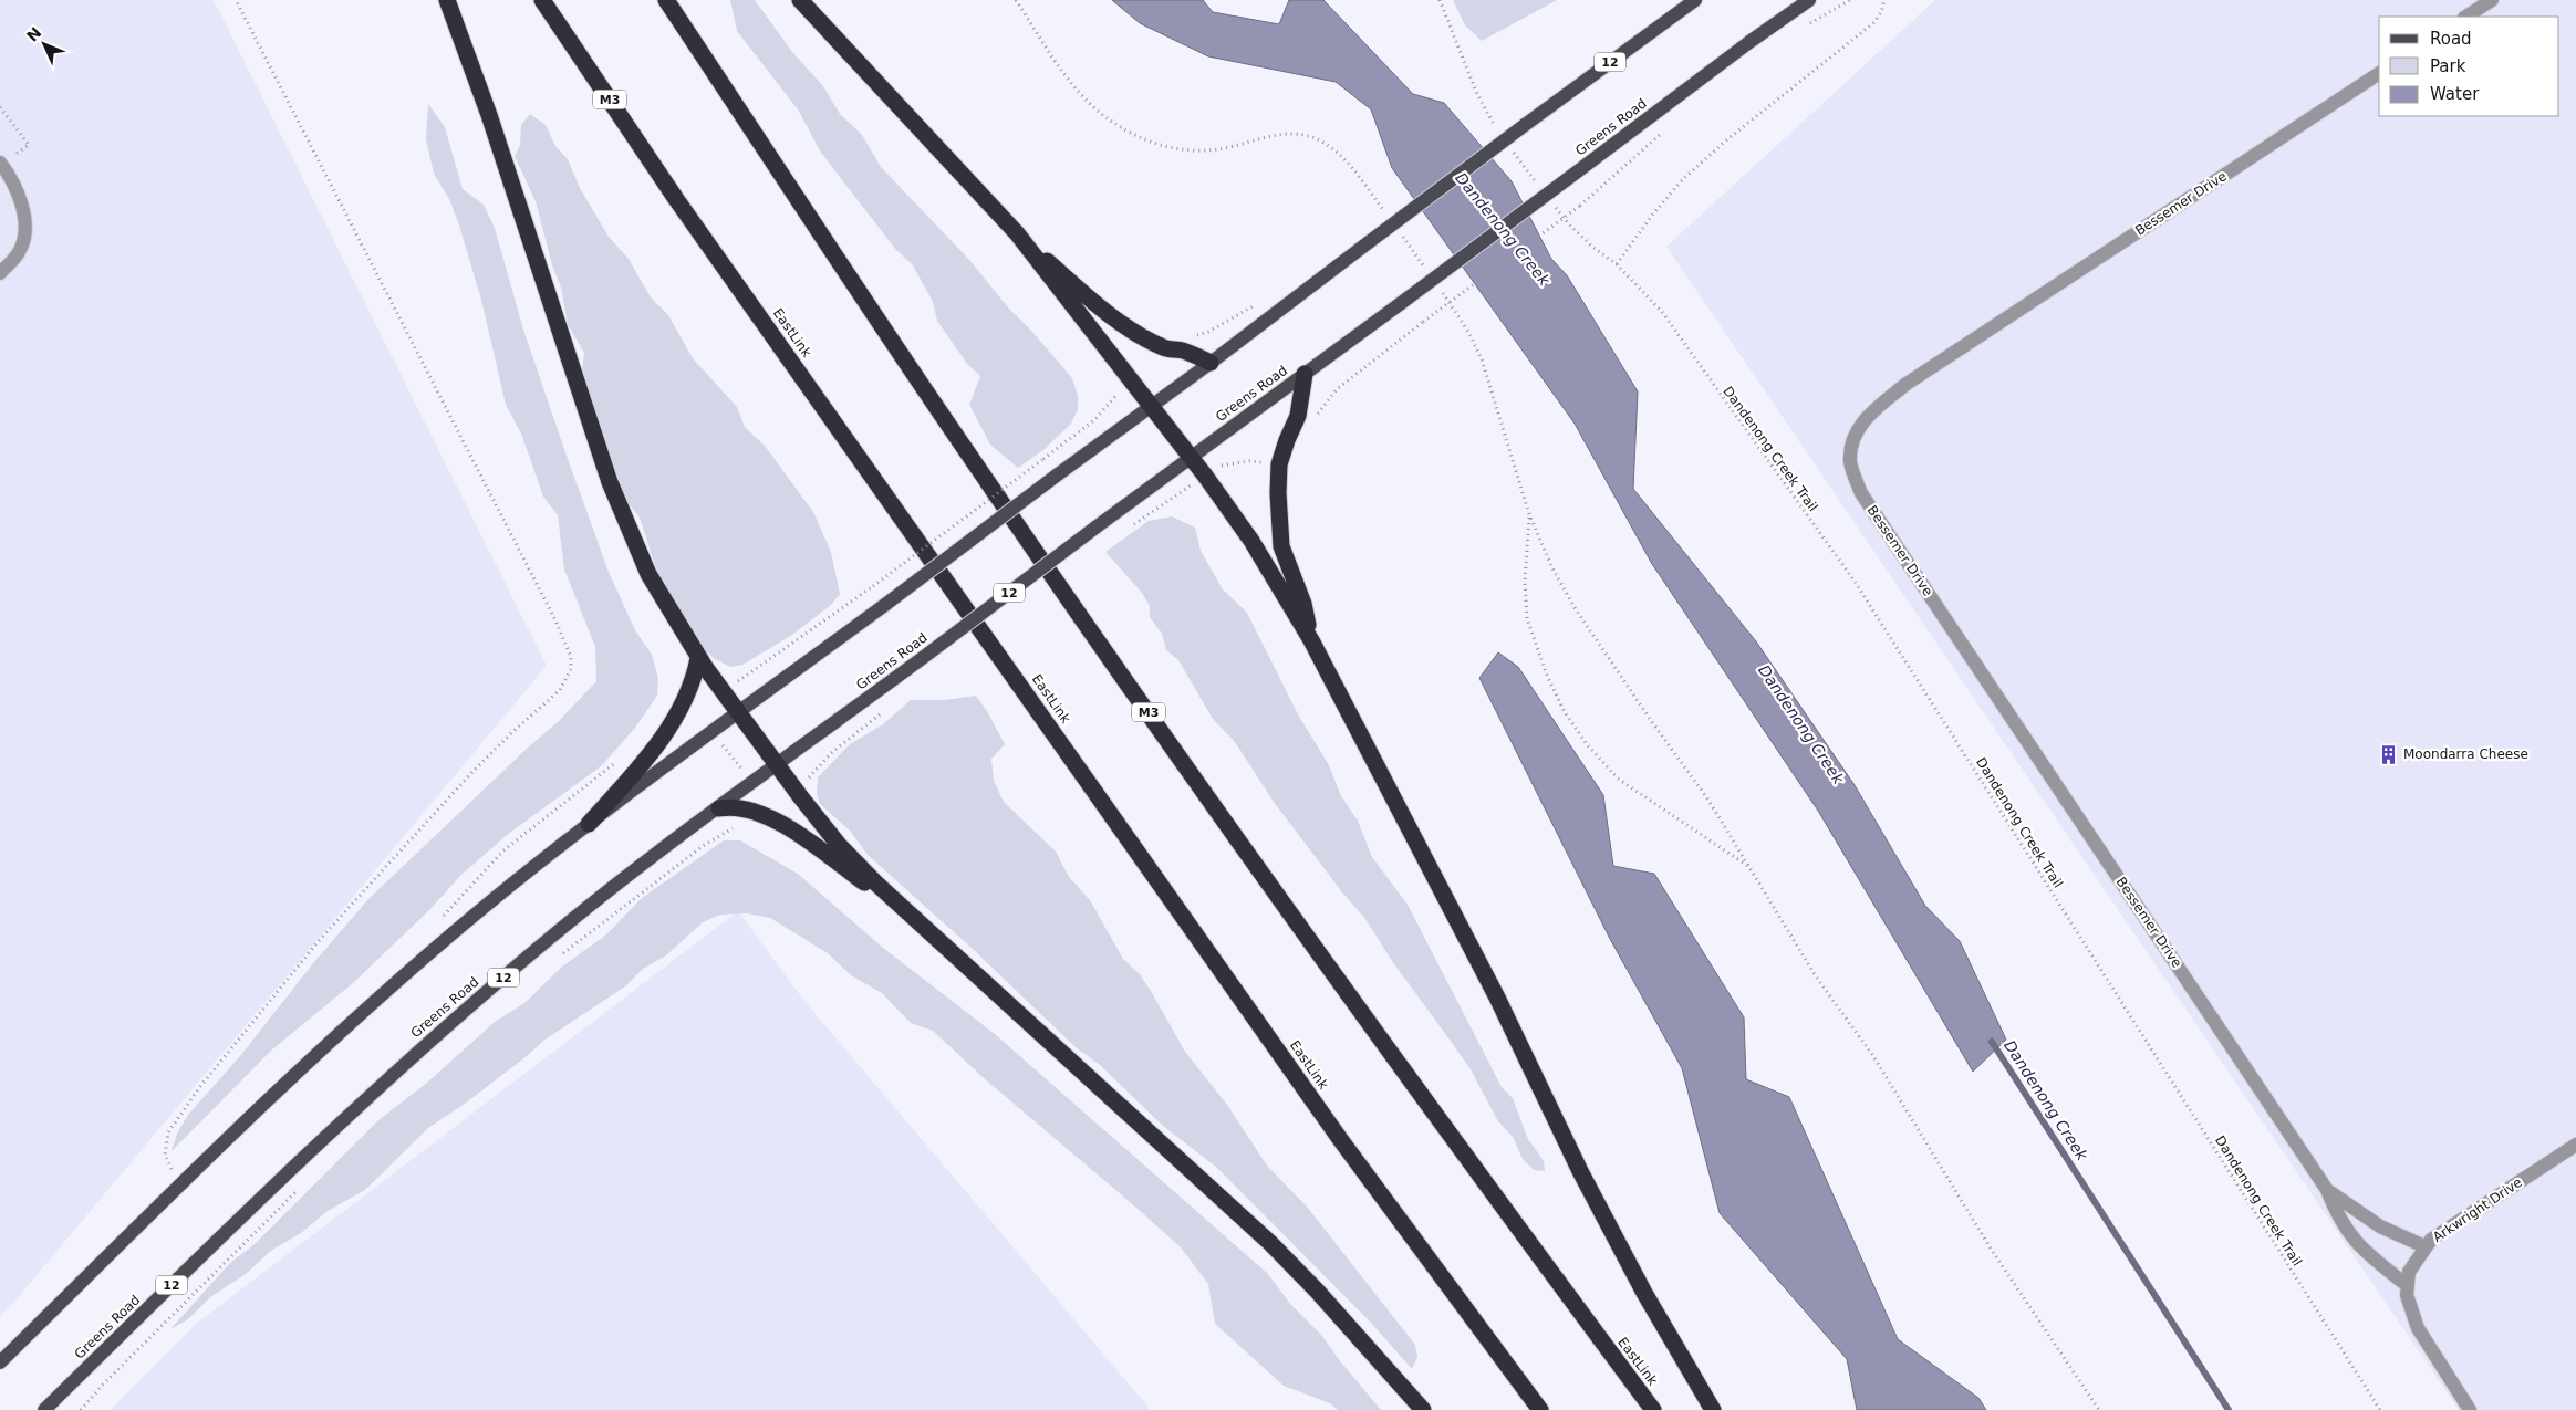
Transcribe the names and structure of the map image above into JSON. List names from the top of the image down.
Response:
{
  "streets": {
    "highway": ["M3", "EastLink"],
    "main road": ["12", "Greens Road"],
    "street": ["Bessemer Drive", "Arkwright Drive"],
    "path": ["Dandenong Creek Trail"]
  },
  "crossings": [
    ["Bessemer Drive", "Arkwright Drive"]
  ],
  "water": ["Dandenong Creek"],
  "places": {
    "building": ["Moondarra Cheese"]
  },
  "legend": ["Road", "Park", "Water"],
  "north": "top left"
}
